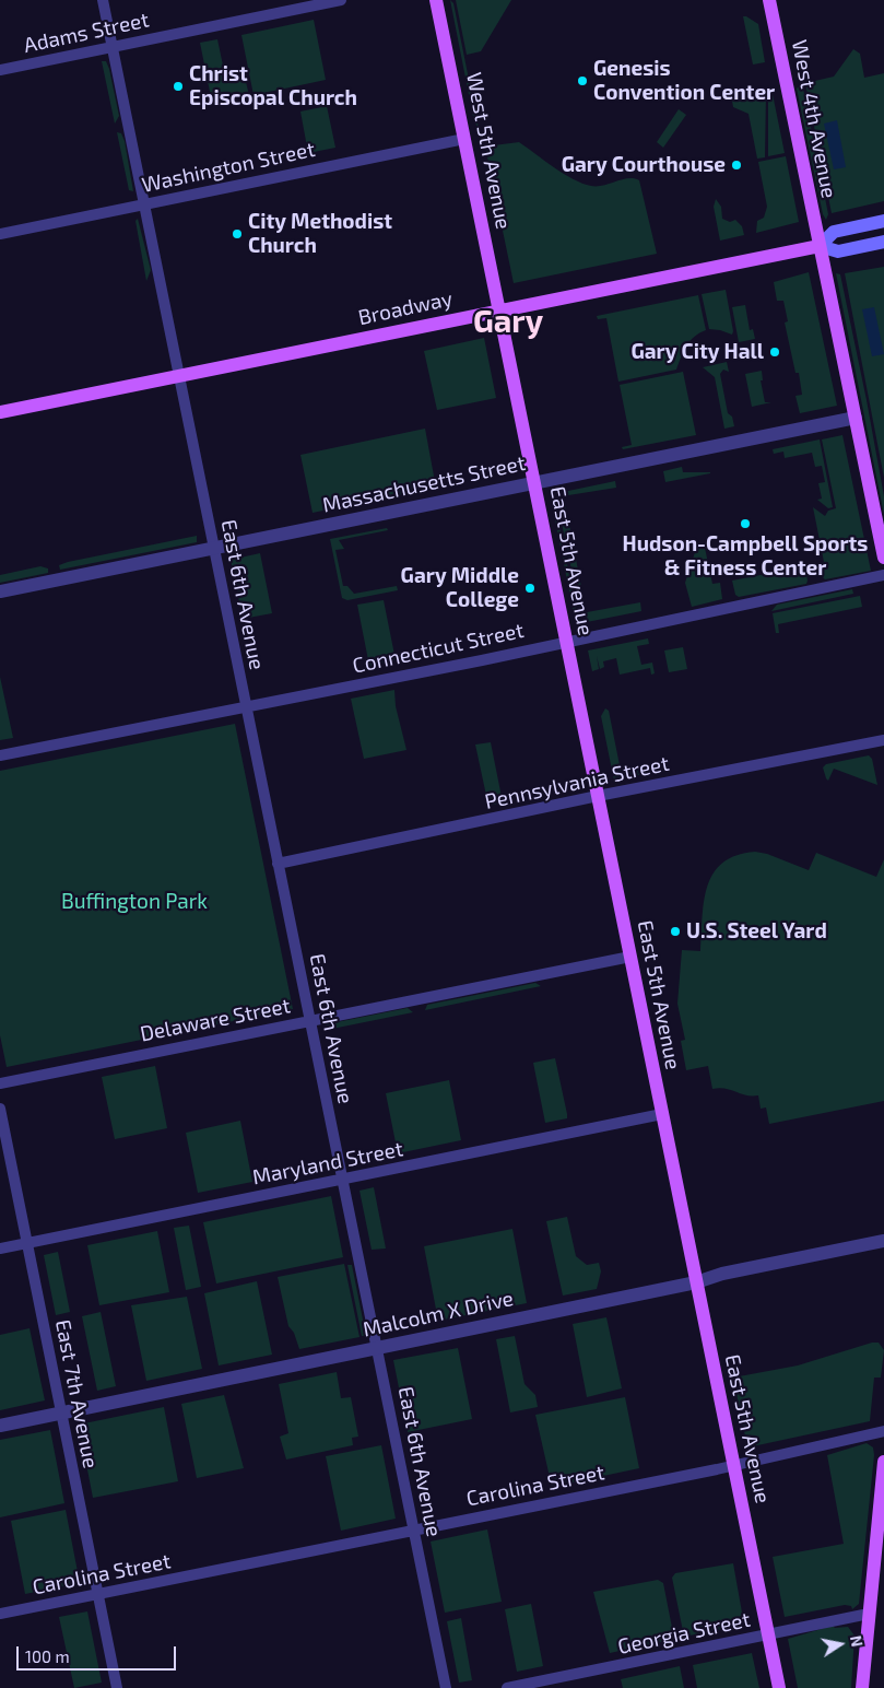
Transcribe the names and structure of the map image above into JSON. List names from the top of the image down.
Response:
{
  "streets": {
    "main road": [
      "West 4th Avenue",
      "West 5th Avenue",
      "Broadway",
      "East 5th Avenue"
    ],
    "street": [
      "Adams Street",
      "Washington Street",
      "Massachusetts Street",
      "East 6th Avenue",
      "Connecticut Street",
      "Pennsylvania Street",
      "Delaware Street",
      "Maryland Street",
      "Malcolm X Drive",
      "East 7th Avenue",
      "Carolina Street",
      "Georgia Street"
    ]
  },
  "crossings": [
    ["Adams Street", "East 6th Avenue"],
    ["West 4th Avenue", "Broadway"],
    ["West 4th Avenue", "Massachusetts Street"],
    ["West 5th Avenue", "Washington Street"],
    ["West 5th Avenue", "Broadway"],
    ["West 5th Avenue", "East 5th Avenue"],
    ["Washington Street", "East 6th Avenue"],
    ["Broadway", "East 5th Avenue"],
    ["Broadway", "East 6th Avenue"],
    ["Massachusetts Street", "East 5th Avenue"],
    ["Massachusetts Street", "East 6th Avenue"],
    ["East 5th Avenue", "Connecticut Street"],
    ["East 5th Avenue", "Pennsylvania Street"],
    ["East 5th Avenue", "Delaware Street"],
    ["East 5th Avenue", "Maryland Street"],
    ["East 5th Avenue", "Malcolm X Drive"],
    ["East 5th Avenue", "Carolina Street"],
    ["East 5th Avenue", "Georgia Street"],
    ["East 6th Avenue", "Connecticut Street"],
    ["East 6th Avenue", "Pennsylvania Street"],
    ["East 6th Avenue", "Delaware Street"],
    ["East 6th Avenue", "Maryland Street"],
    ["East 6th Avenue", "Malcolm X Drive"],
    ["East 6th Avenue", "Carolina Street"],
    ["Maryland Street", "East 7th Avenue"],
    ["Malcolm X Drive", "East 7th Avenue"],
    ["East 7th Avenue", "Carolina Street"]
  ],
  "districts": ["Gary"],
  "parks": ["Buffington Park"],
  "places": [
    "Genesis Convention Center",
    "Christ Episcopal Church",
    "Gary Courthouse",
    "City Methodist Church",
    "Gary City Hall",
    "Hudson-Campbell Sports & Fitness Center",
    "Gary Middle College",
    "U.S. Steel Yard"
  ],
  "scale_bar": "100 m",
  "north": "right"
}
